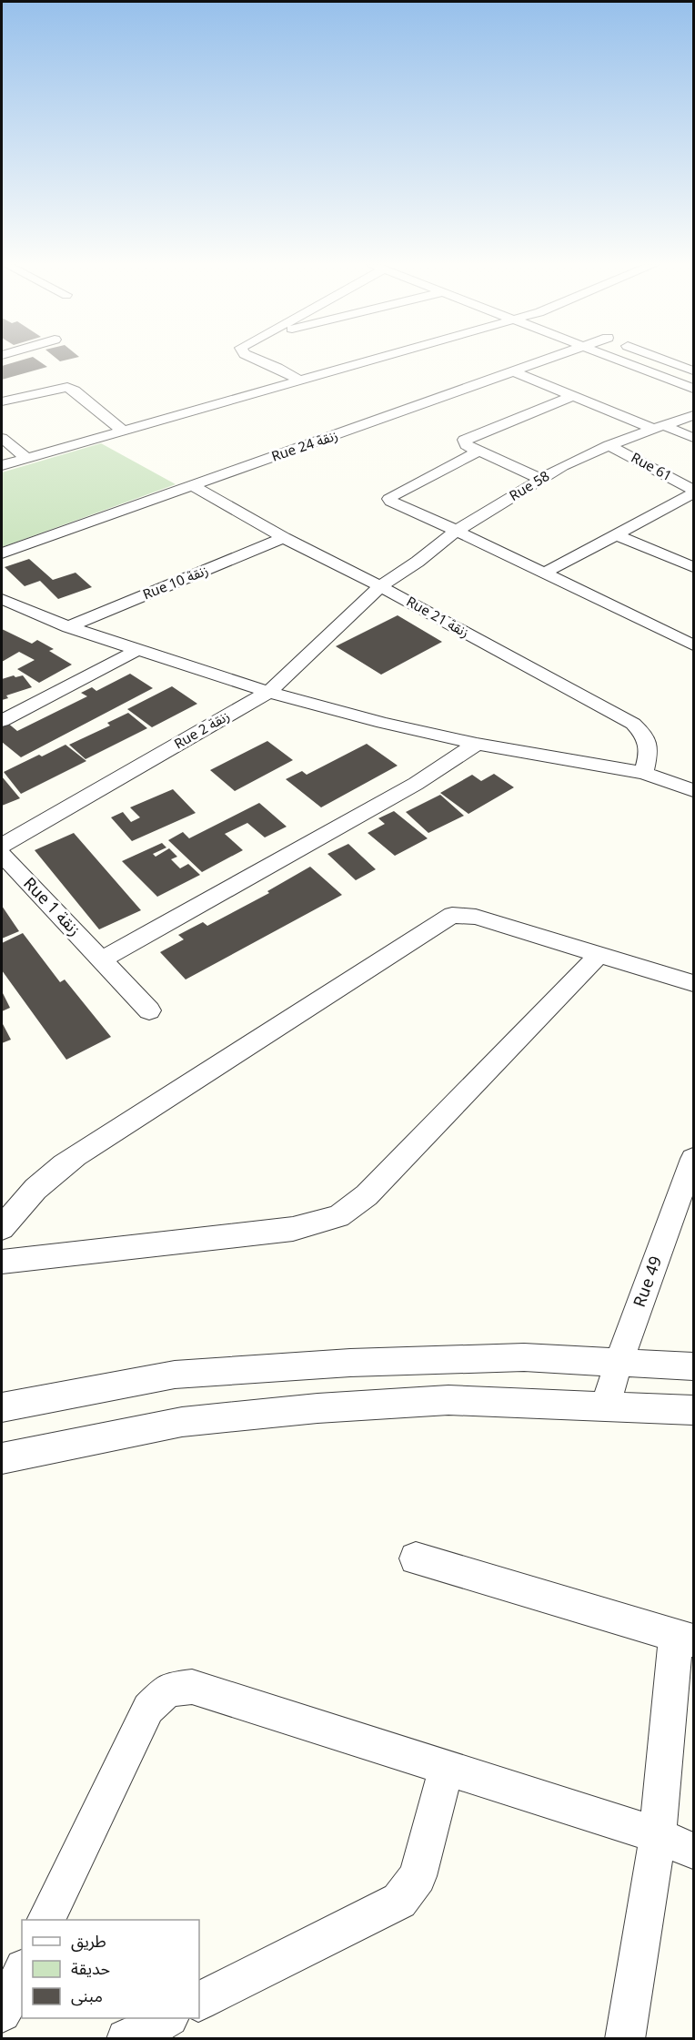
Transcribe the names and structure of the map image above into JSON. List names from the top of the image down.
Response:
{
  "streets": {
    "street": [
      "Rue 24 زنقة",
      "Rue 61",
      "Rue 58",
      "Rue 10 زنقة",
      "Rue 21 زنقة",
      "Rue 2 زنقة",
      "Rue 1 زنقة",
      "Rue 49"
    ]
  },
  "crossings": [
    ["Rue 24 زنقة", "Rue 21 زنقة"],
    ["Rue 61", "Rue 58"],
    ["Rue 58", "Rue 21 زنقة"],
    ["Rue 58", "Rue 2 زنقة"],
    ["Rue 10 زنقة", "Rue 21 زنقة"],
    ["Rue 21 زنقة", "Rue 2 زنقة"]
  ],
  "legend": ["طريق", "حديقة", "مبنى"]
}
